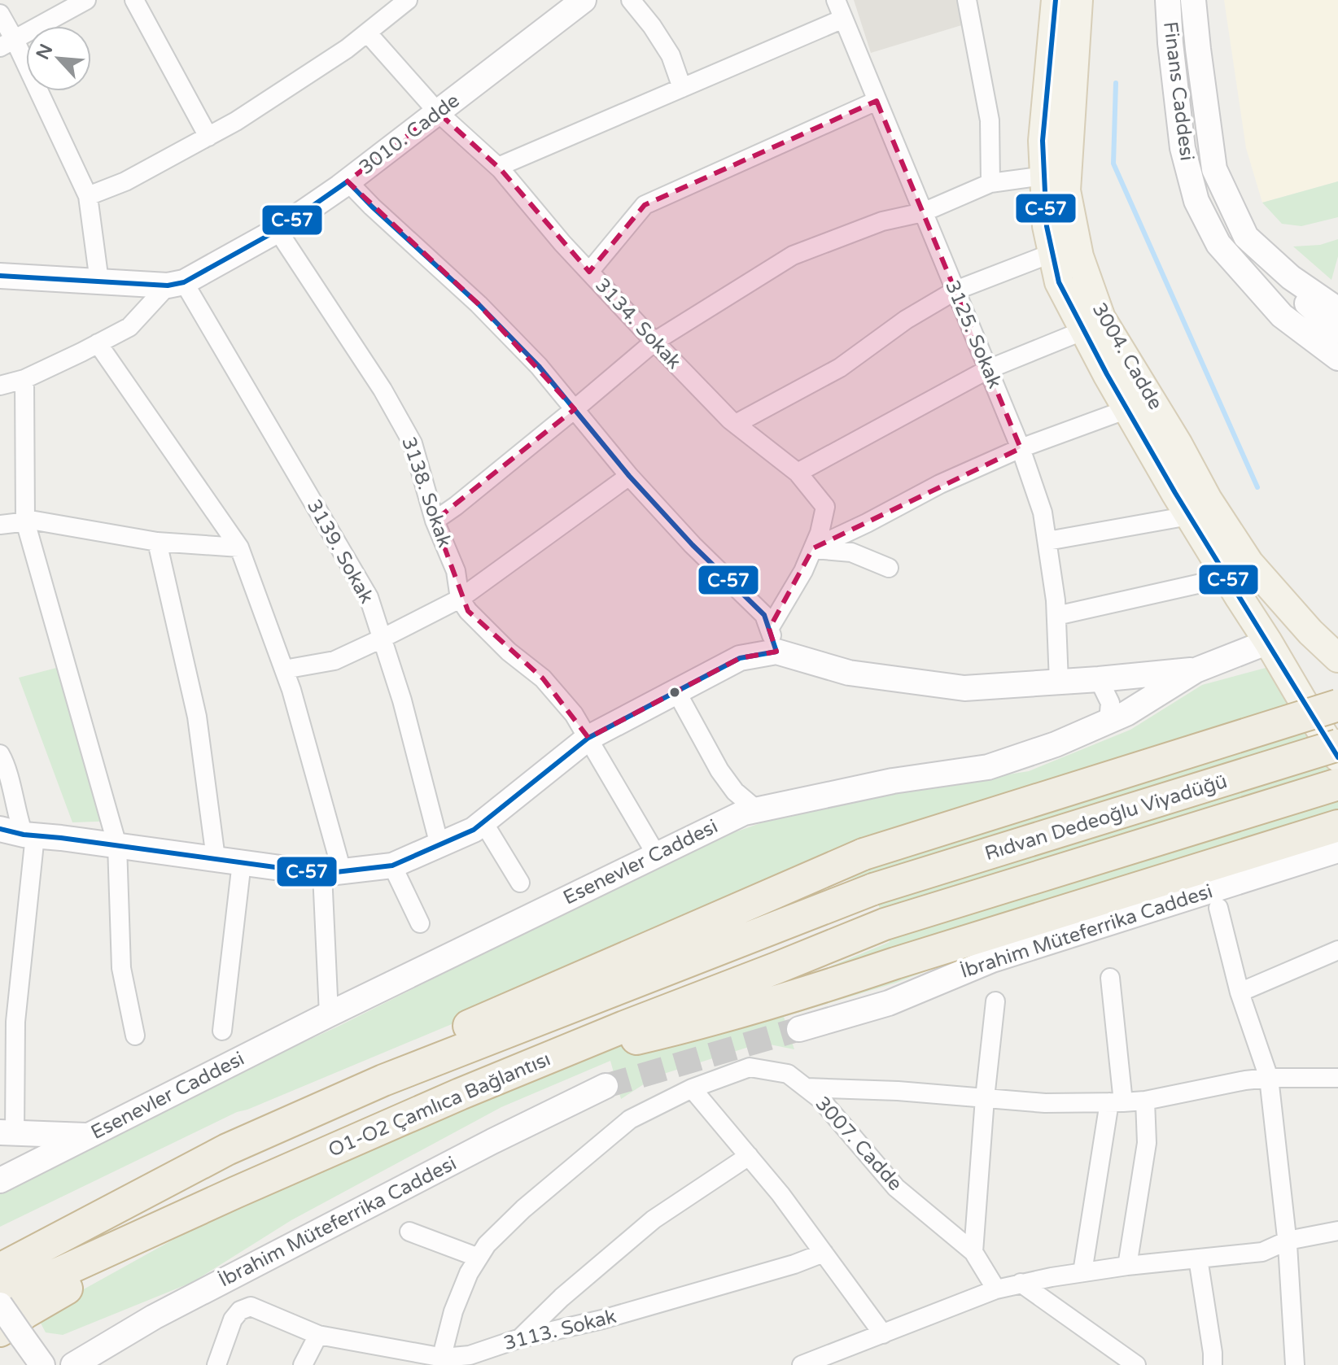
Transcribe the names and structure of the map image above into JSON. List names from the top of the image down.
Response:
{
  "streets": {
    "highway": ["Rıdvan Dedeoğlu Viyadüğü", "O1-O2 Çamlıca Bağlantısı"],
    "main road": ["3004. Cadde", "Esenevler Caddesi"],
    "street": [
      "Finans Caddesi",
      "3010. Cadde",
      "3134. Sokak",
      "3125. Sokak",
      "3138. Sokak",
      "3139. Sokak",
      "İbrahim Müteferrika Caddesi",
      "3007. Cadde",
      "3113. Sokak"
    ]
  },
  "crossings": [
    ["3010. Cadde", "3134. Sokak"],
    ["3010. Cadde", "3138. Sokak"],
    ["3010. Cadde", "3139. Sokak"],
    ["3004. Cadde", "Esenevler Caddesi"],
    ["3138. Sokak", "Esenevler Caddesi"],
    ["Rıdvan Dedeoğlu Viyadüğü", "O1-O2 Çamlıca Bağlantısı"],
    ["3007. Cadde", "3113. Sokak"]
  ],
  "lines": ["transit line C-57"],
  "north": "top left"
}
